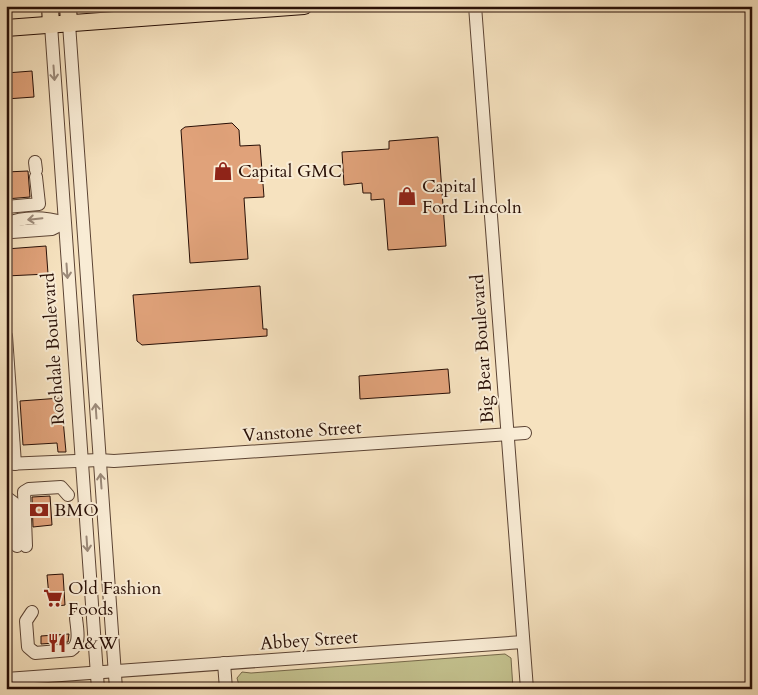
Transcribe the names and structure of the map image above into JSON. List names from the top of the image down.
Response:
{
  "streets": {
    "main road": ["Rochdale Boulevard"],
    "street": ["Big Bear Boulevard", "Vanstone Street", "Abbey Street"]
  },
  "crossings": [
    ["Rochdale Boulevard", "Vanstone Street"],
    ["Rochdale Boulevard", "Abbey Street"],
    ["Big Bear Boulevard", "Vanstone Street"],
    ["Big Bear Boulevard", "Abbey Street"]
  ],
  "one_way": ["Rochdale Boulevard"],
  "places": {
    "shop": ["Capital GMC", "Capital Ford Lincoln"],
    "bank": ["BMO"],
    "supermarket": ["Old Fashion Foods"],
    "restaurant": ["A&W"]
  }
}
